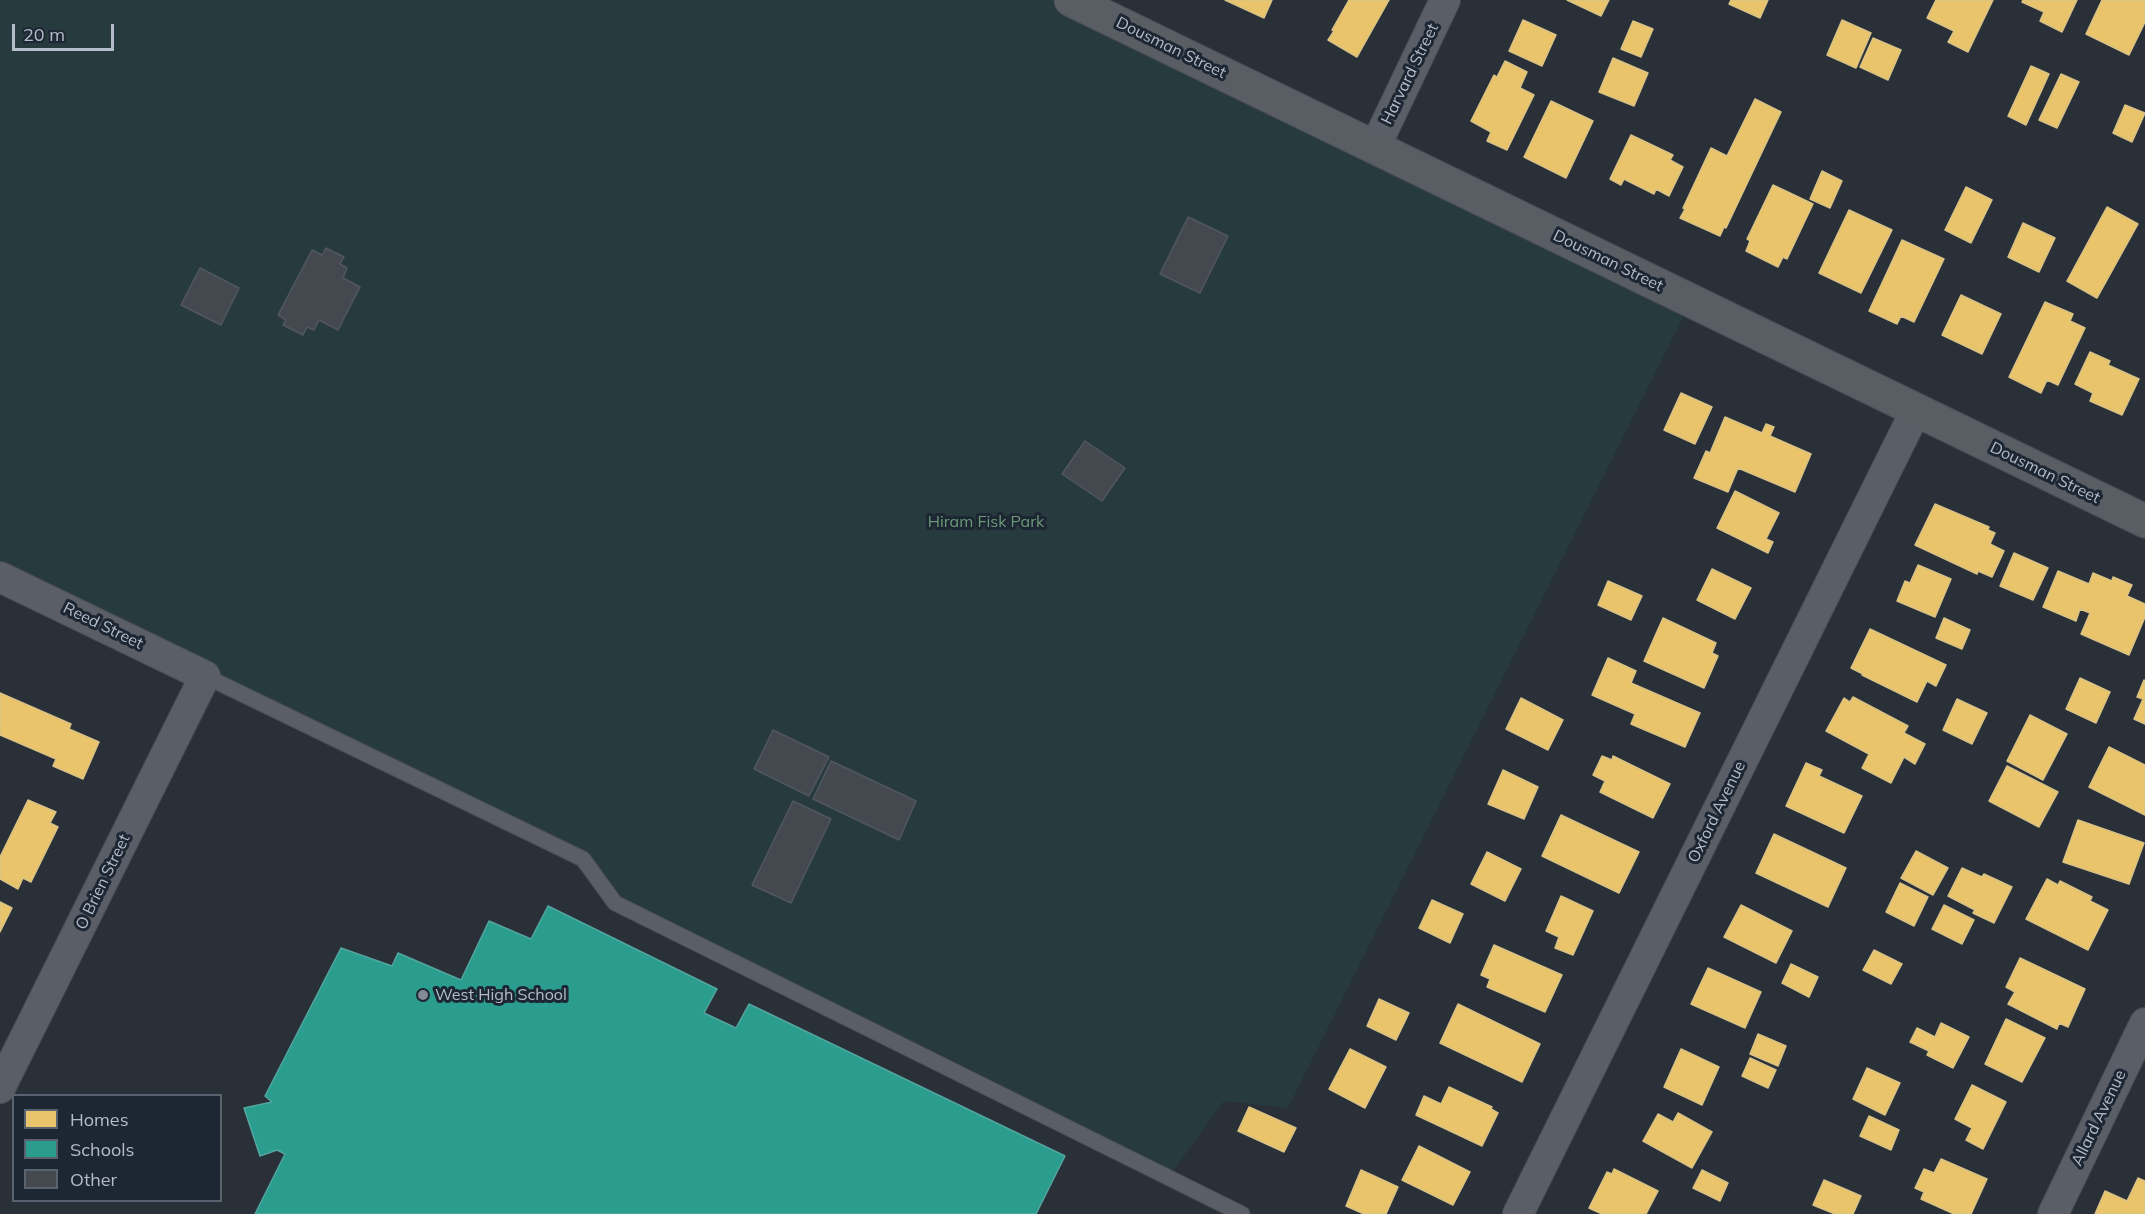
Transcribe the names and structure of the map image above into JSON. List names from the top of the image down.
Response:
{
  "streets": {
    "street": [
      "Dousman Street",
      "Harvard Street",
      "Reed Street",
      "Oxford Avenue",
      "O Brien Street",
      "Allard Avenue"
    ]
  },
  "crossings": [
    ["Dousman Street", "Harvard Street"],
    ["Dousman Street", "Oxford Avenue"],
    ["Reed Street", "O Brien Street"]
  ],
  "parks": ["Hiram Fisk Park"],
  "places": ["West High School"],
  "legend": ["Homes", "Schools", "Other"],
  "scale_bar": "20 m"
}
